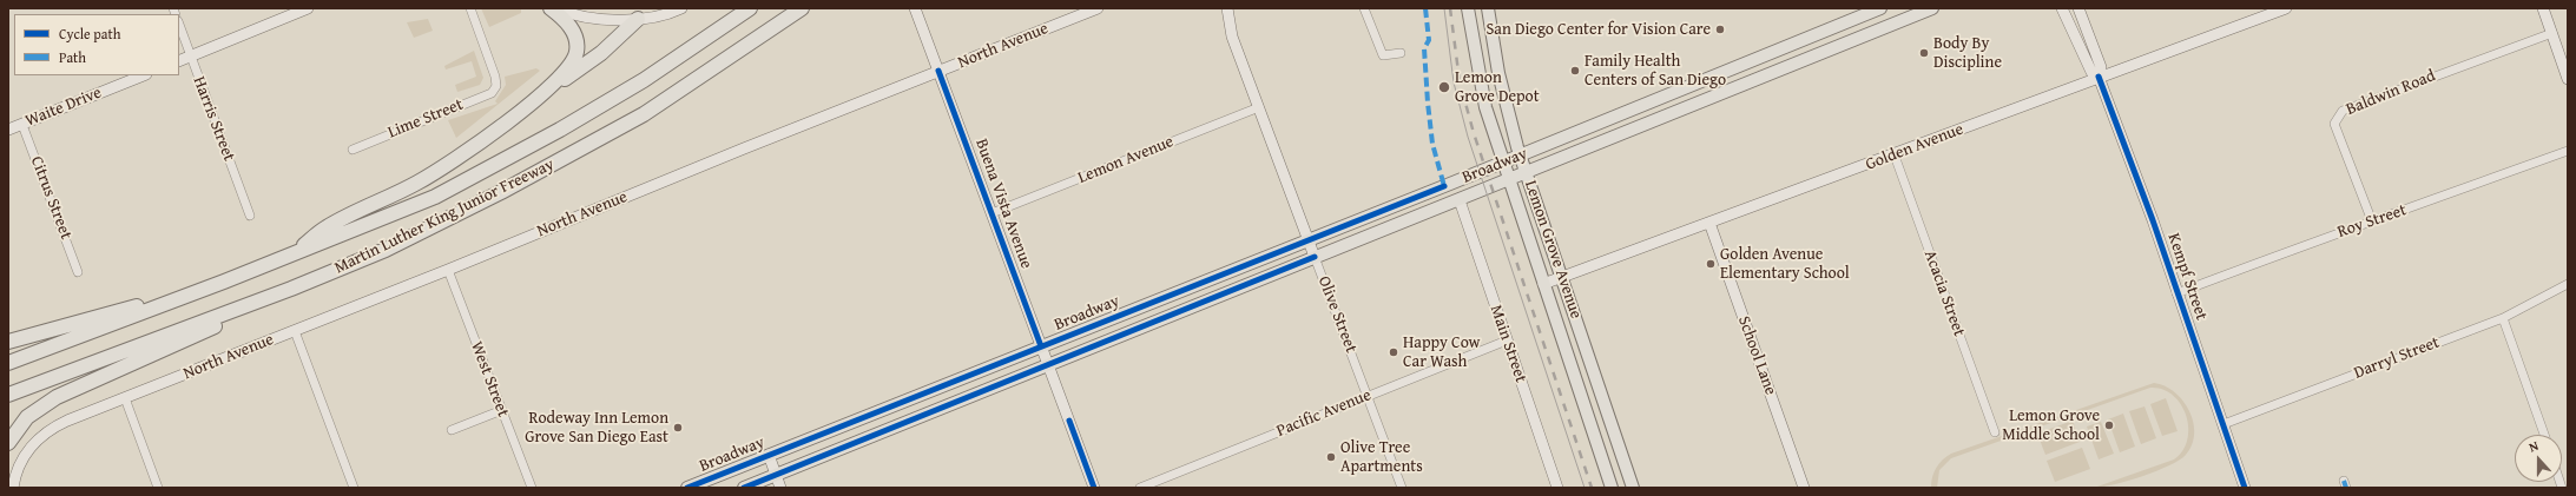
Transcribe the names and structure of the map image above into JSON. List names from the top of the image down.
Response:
{
  "streets": {
    "highway": ["Martin Luther King Junior Freeway"],
    "main road": ["Broadway", "Lemon Grove Avenue"],
    "street": [
      "North Avenue",
      "Baldwin Road",
      "Waite Drive",
      "Harris Street",
      "Lime Street",
      "Golden Avenue",
      "Lemon Avenue",
      "Citrus Street",
      "Buena Vista Avenue",
      "Roy Street",
      "Kempf Street",
      "Acacia Street",
      "Olive Street",
      "Main Street",
      "School Lane",
      "Darryl Street",
      "West Street",
      "Pacific Avenue"
    ]
  },
  "crossings": [
    ["North Avenue", "Buena Vista Avenue"],
    ["North Avenue", "West Street"],
    ["Baldwin Road", "Roy Street"],
    ["Waite Drive", "Citrus Street"],
    ["Golden Avenue", "Lemon Grove Avenue"],
    ["Golden Avenue", "Kempf Street"],
    ["Golden Avenue", "Acacia Street"],
    ["Golden Avenue", "School Lane"],
    ["Lemon Avenue", "Buena Vista Avenue"],
    ["Lemon Avenue", "Olive Street"],
    ["Broadway", "Buena Vista Avenue"],
    ["Broadway", "Lemon Grove Avenue"],
    ["Broadway", "Olive Street"],
    ["Broadway", "Main Street"],
    ["Roy Street", "Kempf Street"],
    ["Kempf Street", "Darryl Street"],
    ["Olive Street", "Pacific Avenue"],
    ["Main Street", "Pacific Avenue"]
  ],
  "places": [
    "San Diego Center for Vision Care",
    "Body By Discipline",
    "Family Health Centers of San Diego",
    "Lemon Grove Depot",
    "Golden Avenue Elementary School",
    "Happy Cow Car Wash",
    "Lemon Grove Middle School",
    "Rodeway Inn Lemon Grove San Diego East",
    "Olive Tree Apartments"
  ],
  "legend": ["Cycle path", "Path"],
  "north": "top"
}
